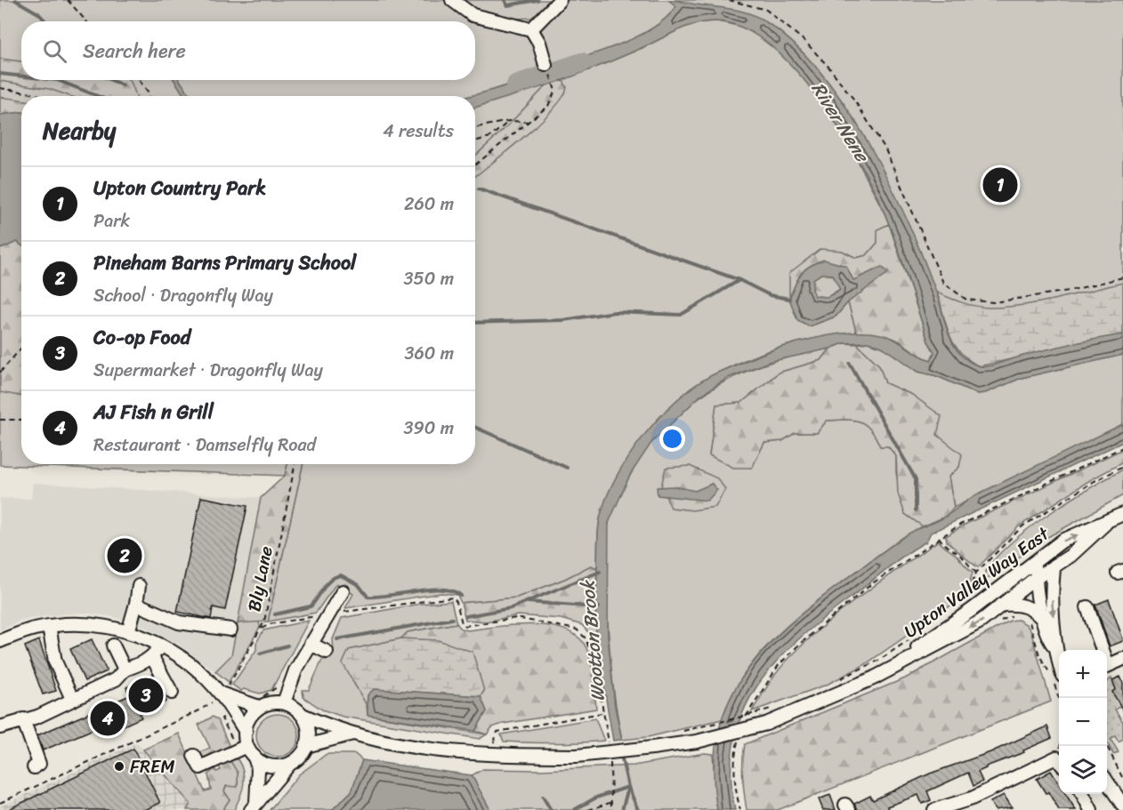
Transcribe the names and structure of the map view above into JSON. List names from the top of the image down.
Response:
{
  "streets": {
    "street": ["Upton Valley Way East"],
    "path": ["Bly Lane"]
  },
  "water": ["River Nene", "Wootton Brook"],
  "places": ["FREM"],
  "page": {
    "search": "Search here",
    "heading": ["Nearby", "4 results"],
    "pins": [
      "1",
      "2",
      "3",
      "4"
    ],
    "list": [
      {
        "mark": "1",
        "name": "Upton Country Park",
        "note": "Park",
        "value": "260 m"
      },
      {
        "mark": "2",
        "name": "Pineham Barns Primary School",
        "note": "School · Dragonfly Way",
        "value": "350 m"
      },
      {
        "mark": "3",
        "name": "Co-op Food",
        "note": "Supermarket · Dragonfly Way",
        "value": "360 m"
      },
      {
        "mark": "4",
        "name": "AJ Fish n Grill",
        "note": "Restaurant · Damselfly Road",
        "value": "390 m"
      }
    ],
    "map_buttons": ["+", "−"]
  }
}
